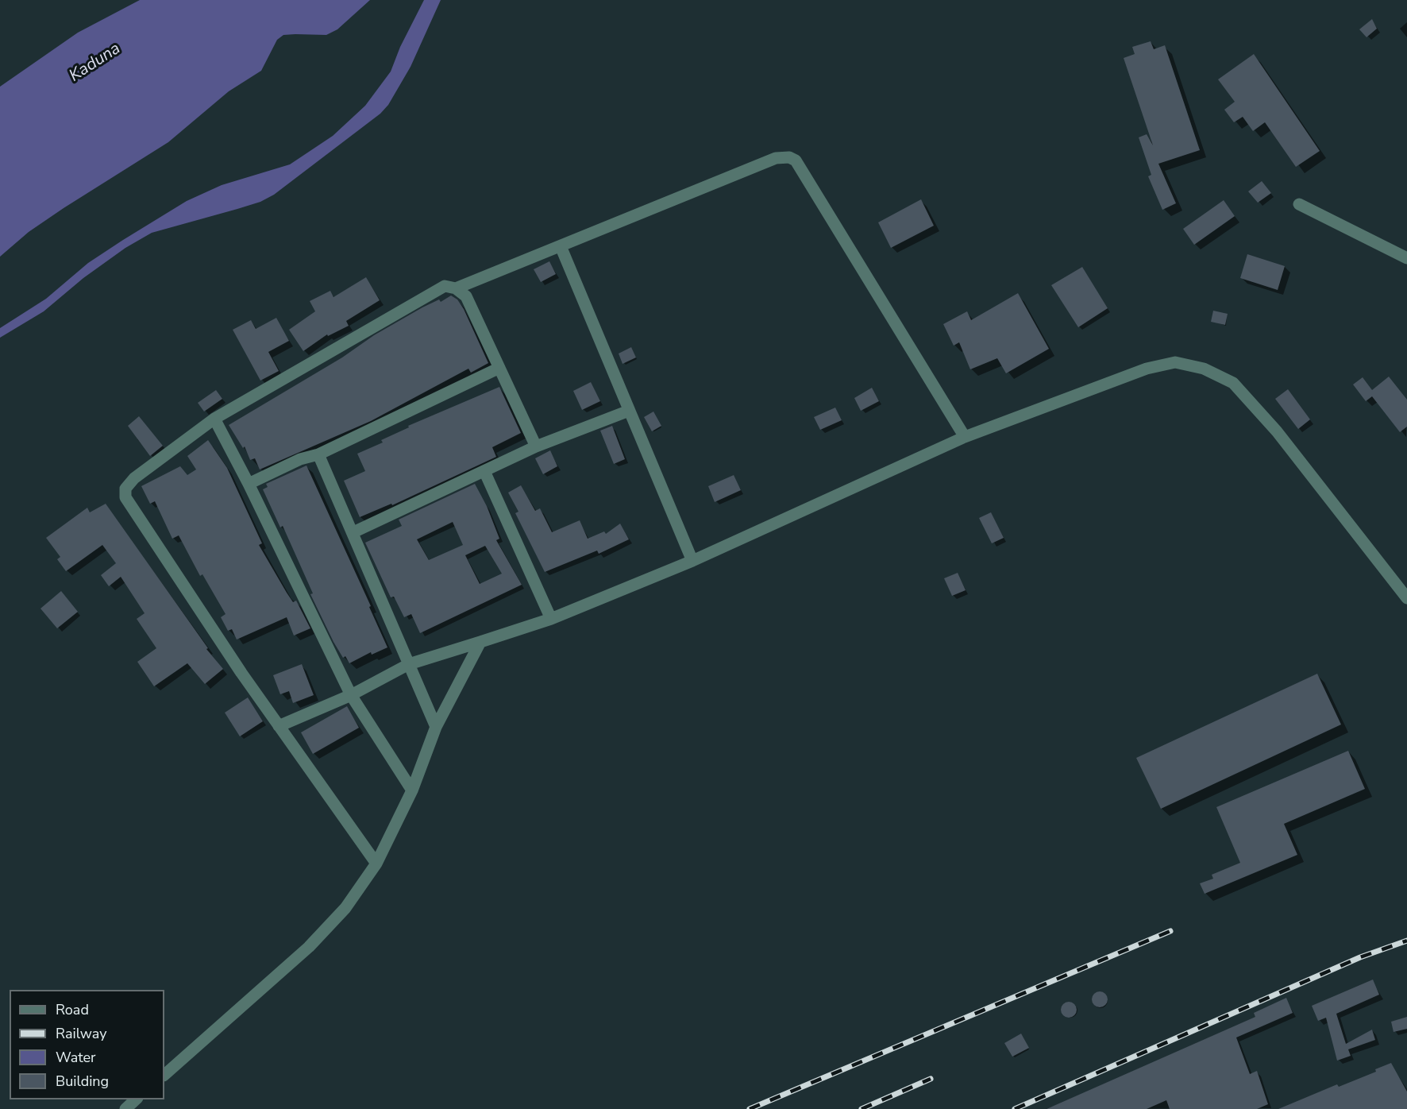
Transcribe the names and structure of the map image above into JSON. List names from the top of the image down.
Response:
{
  "water": ["Kaduna"],
  "legend": [
    "Road",
    "Railway",
    "Water",
    "Building"
  ]
}
